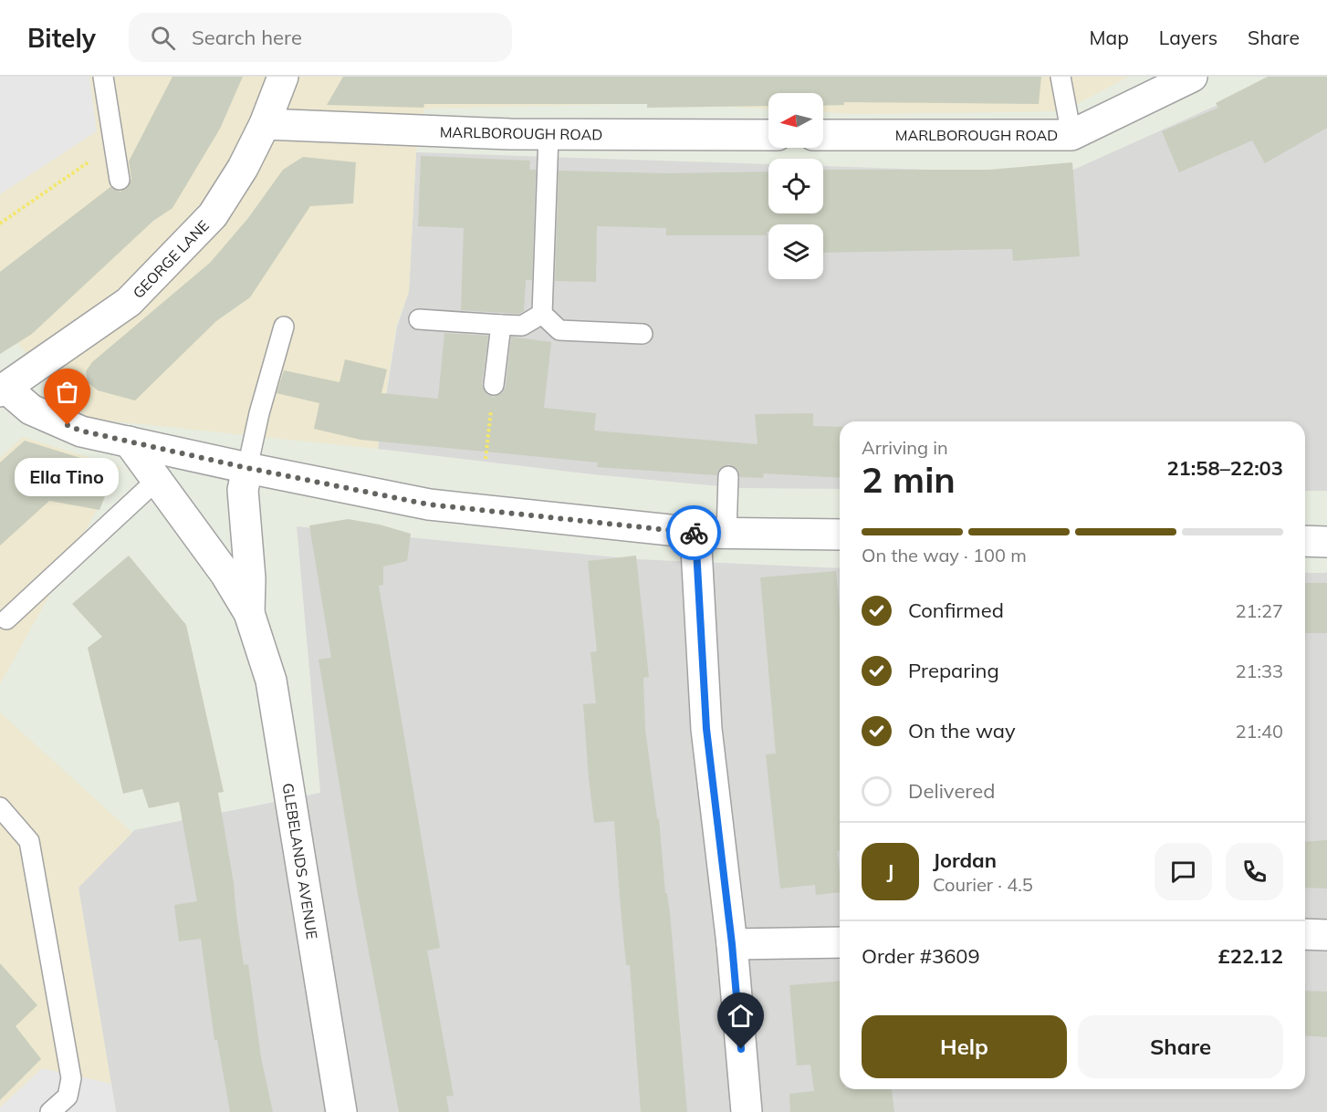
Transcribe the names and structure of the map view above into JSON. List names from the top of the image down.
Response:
{
  "streets": {
    "street": ["MARLBOROUGH ROAD", "GEORGE LANE", "GLEBELANDS AVENUE"]
  },
  "crossings": [
    ["MARLBOROUGH ROAD", "GEORGE LANE"]
  ],
  "places": ["Ella Tino"],
  "north": "left",
  "page": {
    "header": "Bitely",
    "search": "Search here",
    "nav": ["Map", "Layers", "Share"],
    "heading": ["2 min", "Arriving in", "21:58–22:03"],
    "panel": [
      "Jordan",
      "Courier · 4.5",
      "Order #3609",
      "£22.12"
    ],
    "bubble": "Ella Tino",
    "bar": "On the way · 100 m",
    "list": [
      ["Confirmed", "21:27"],
      ["Preparing", "21:33"],
      ["On the way", "21:40"],
      "Delivered"
    ],
    "round": "J",
    "buttons": ["Help", "Share"]
  }
}
